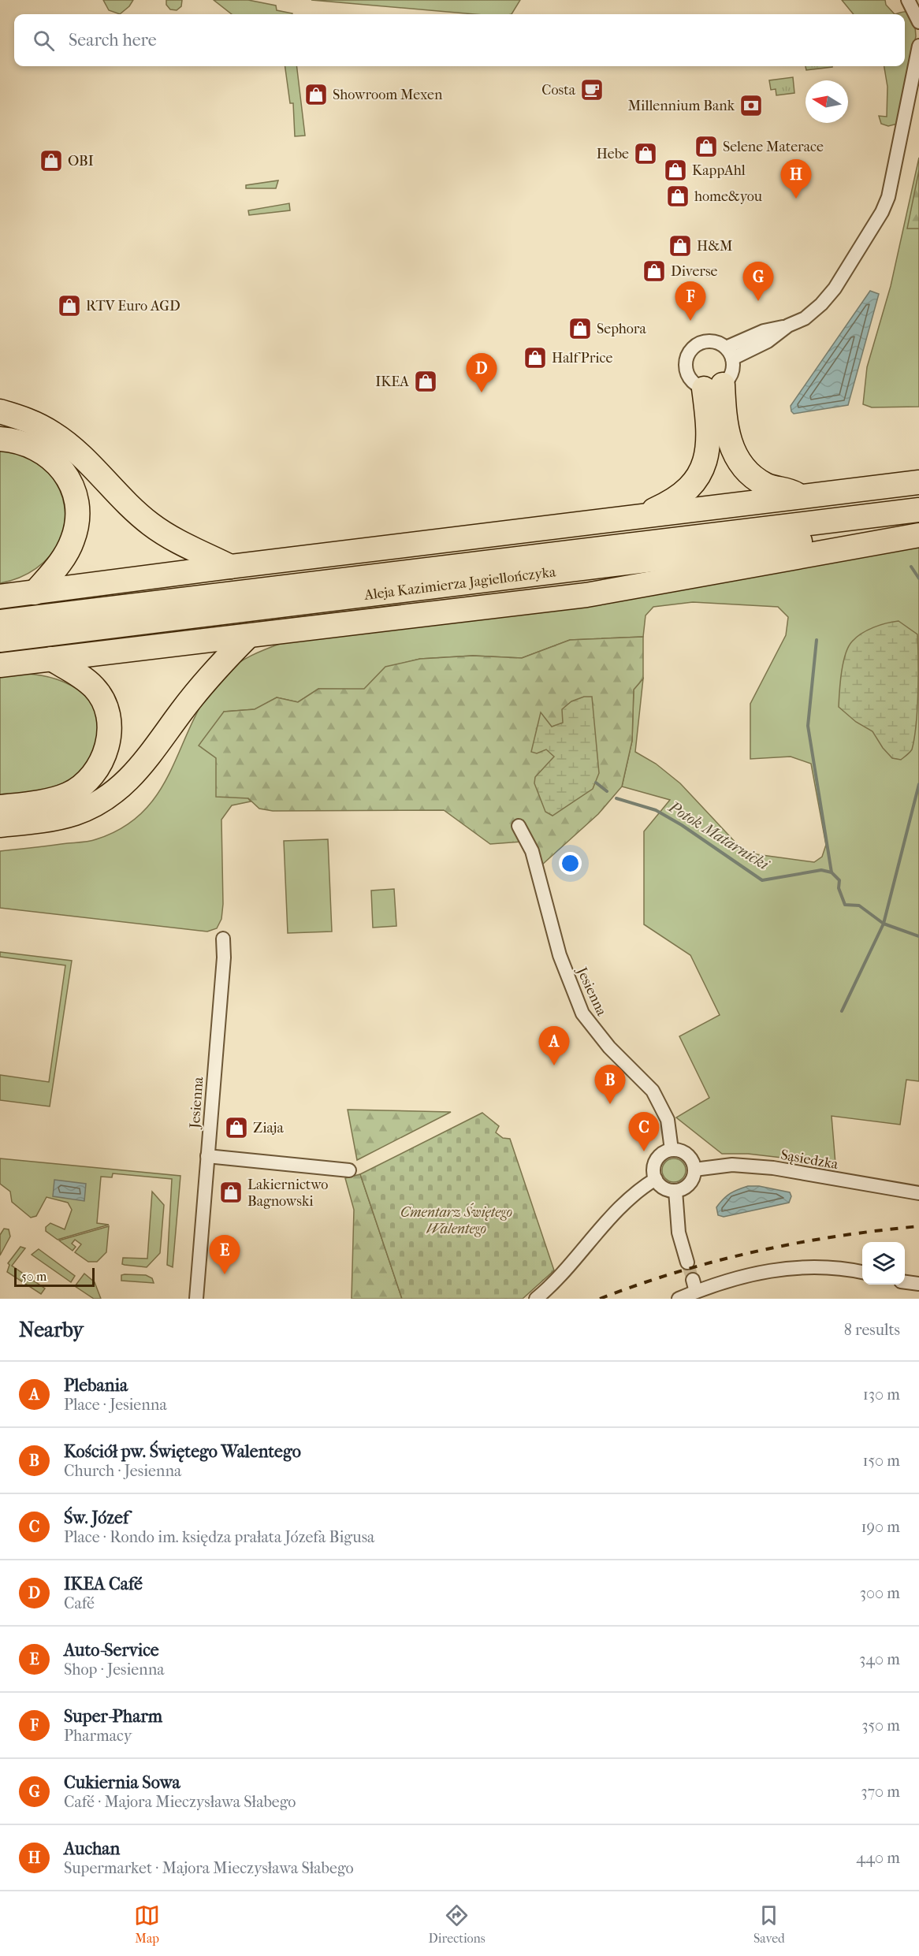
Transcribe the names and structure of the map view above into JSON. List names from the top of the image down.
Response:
{
  "streets": {
    "highway": ["Aleja Kazimierza Jagiellończyka"],
    "street": ["Jesienna", "Sąsiedzka"]
  },
  "crossings": [
    ["Jesienna", "Sąsiedzka"]
  ],
  "water": ["Potok Matarnicki"],
  "parks": ["Cmentarz Świętego Walentego"],
  "places": {
    "cafe": ["Costa"],
    "shop": [
      "Showroom Mexen",
      "Selene Materace",
      "Hebe",
      "OBI",
      "KappAhl",
      "home&you",
      "H&M",
      "Diverse",
      "RTV Euro AGD",
      "Sephora",
      "HalfPrice",
      "IKEA",
      "Ziaja",
      "Lakiernictwo Bagnowski"
    ],
    "bank": ["Millennium Bank"]
  },
  "scale_bar": "50 m",
  "north": "left",
  "page": {
    "search": "Search here",
    "pins": [
      "H",
      "G",
      "F",
      "D",
      "A",
      "B",
      "C",
      "E"
    ],
    "scale": "50 m",
    "heading": ["Nearby", "8 results"],
    "list": [
      {
        "mark": "A",
        "name": "Plebania",
        "note": "Place · Jesienna",
        "value": "130 m"
      },
      {
        "mark": "B",
        "name": "Kościół pw. Świętego Walentego",
        "note": "Church · Jesienna",
        "value": "150 m"
      },
      {
        "mark": "C",
        "name": "Św. Józef",
        "note": "Place · Rondo im. księdza prałata Józefa Bigusa",
        "value": "190 m"
      },
      {
        "mark": "D",
        "name": "IKEA Café",
        "note": "Café",
        "value": "300 m"
      },
      {
        "mark": "E",
        "name": "Auto-Service",
        "note": "Shop · Jesienna",
        "value": "340 m"
      },
      {
        "mark": "F",
        "name": "Super-Pharm",
        "note": "Pharmacy",
        "value": "350 m"
      },
      {
        "mark": "G",
        "name": "Cukiernia Sowa",
        "note": "Café · Majora Mieczysława Słabego",
        "value": "370 m"
      },
      {
        "mark": "H",
        "name": "Auchan",
        "note": "Supermarket · Majora Mieczysława Słabego",
        "value": "440 m"
      }
    ],
    "nav": ["Map", "Directions", "Saved"]
  }
}
